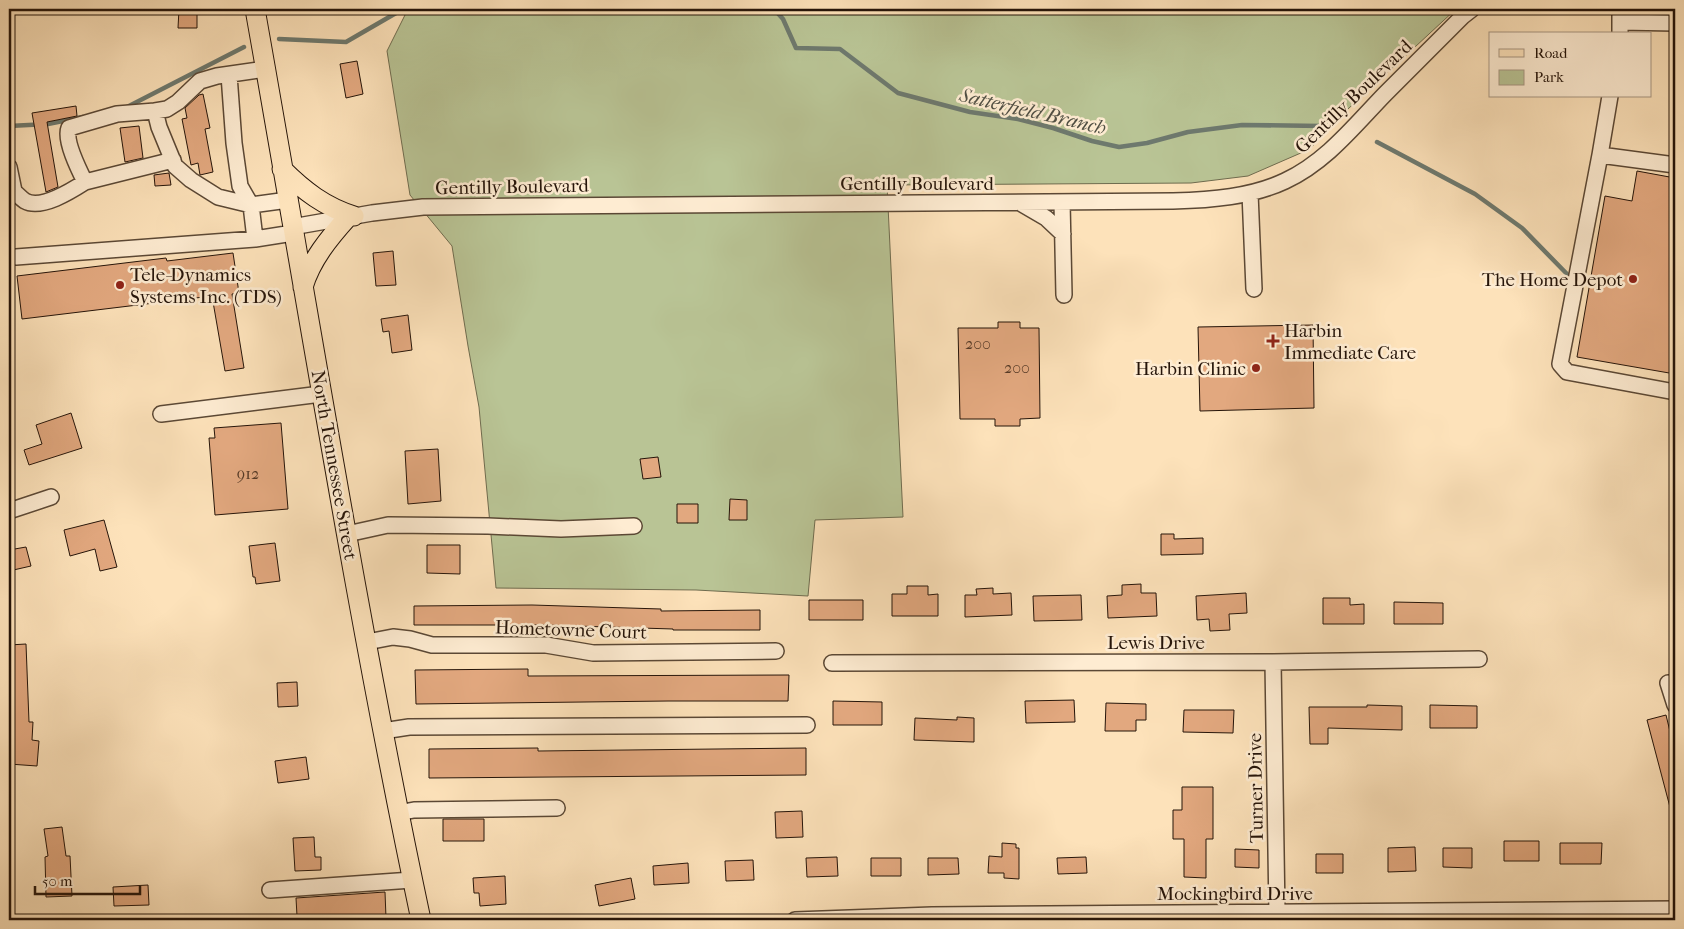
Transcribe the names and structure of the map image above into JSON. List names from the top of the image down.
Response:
{
  "streets": {
    "main road": ["North Tennessee Street"],
    "street": [
      "Gentilly Boulevard",
      "Hometowne Court",
      "Lewis Drive",
      "Turner Drive",
      "Mockingbird Drive"
    ]
  },
  "crossings": [
    ["Gentilly Boulevard", "North Tennessee Street"],
    ["North Tennessee Street", "Hometowne Court"],
    ["Lewis Drive", "Turner Drive"],
    ["Turner Drive", "Mockingbird Drive"]
  ],
  "water": ["Satterfield Branch"],
  "places": {
    "other": ["The Home Depot", "Tele-Dynamics Systems Inc. (TDS)", "Harbin Clinic"],
    "health": ["Harbin Immediate Care"]
  },
  "house_numbers": ["200", "200", "912"],
  "legend": ["Road", "Park"],
  "scale_bar": "50 m"
}
